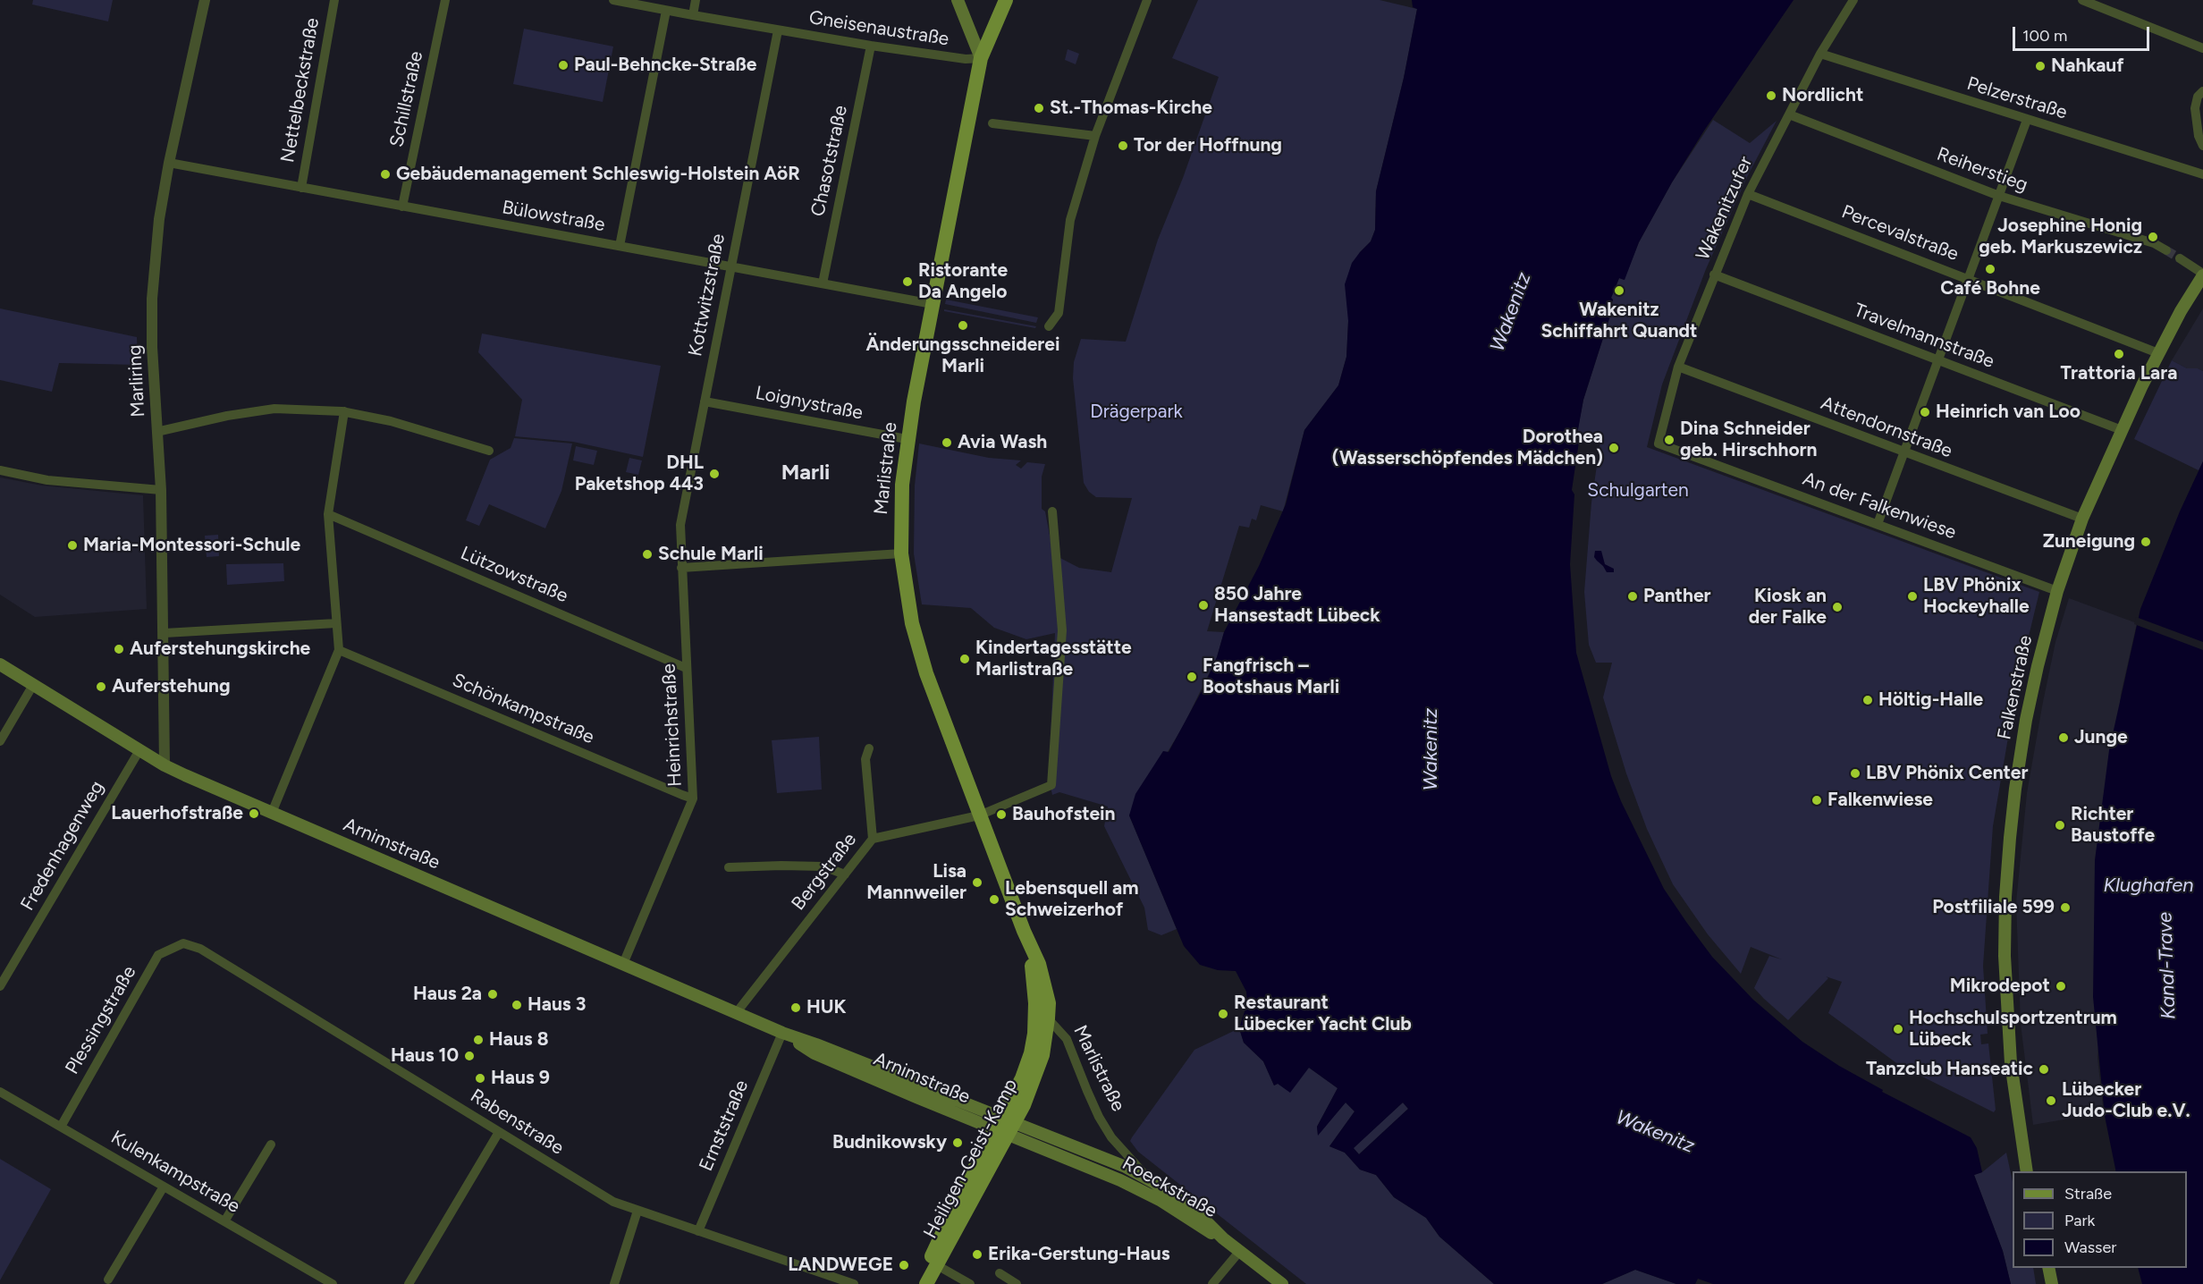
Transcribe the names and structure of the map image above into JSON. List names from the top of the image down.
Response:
{
  "streets": {
    "main road": [
      "Marlistraße",
      "Falkenstraße",
      "Arnimstraße",
      "Heiligen-Geist-Kamp",
      "Roeckstraße"
    ],
    "street": [
      "Gneisenaustraße",
      "Nettelbeckstraße",
      "Pelzerstraße",
      "Schillstraße",
      "Chasotstraße",
      "Reiherstieg",
      "Wakenitzufer",
      "Bülowstraße",
      "Percevalstraße",
      "Kottwitzstraße",
      "Travelmannstraße",
      "Marliring",
      "Loignystraße",
      "Attendornstraße",
      "An der Falkenwiese",
      "Lützowstraße",
      "Schönkampstraße",
      "Heinrichstraße",
      "Fredenhagenweg",
      "Bergstraße",
      "Plessingstraße",
      "Rabenstraße",
      "Ernststraße",
      "Kulenkampstraße"
    ]
  },
  "crossings": [
    ["Gneisenaustraße", "Chasotstraße"],
    ["Gneisenaustraße", "Kottwitzstraße"],
    ["Gneisenaustraße", "Marlistraße"],
    ["Nettelbeckstraße", "Bülowstraße"],
    ["Pelzerstraße", "Wakenitzufer"],
    ["Schillstraße", "Bülowstraße"],
    ["Chasotstraße", "Bülowstraße"],
    ["Reiherstieg", "Wakenitzufer"],
    ["Wakenitzufer", "Percevalstraße"],
    ["Wakenitzufer", "Travelmannstraße"],
    ["Wakenitzufer", "Attendornstraße"],
    ["Wakenitzufer", "An der Falkenwiese"],
    ["Bülowstraße", "Kottwitzstraße"],
    ["Bülowstraße", "Marliring"],
    ["Bülowstraße", "Marlistraße"],
    ["Percevalstraße", "Falkenstraße"],
    ["Kottwitzstraße", "Loignystraße"],
    ["Kottwitzstraße", "Heinrichstraße"],
    ["Travelmannstraße", "Falkenstraße"],
    ["Marliring", "Arnimstraße"],
    ["Loignystraße", "Marlistraße"],
    ["Attendornstraße", "Falkenstraße"],
    ["Marlistraße", "Bergstraße"],
    ["Marlistraße", "Heiligen-Geist-Kamp"],
    ["Marlistraße", "Roeckstraße"],
    ["An der Falkenwiese", "Falkenstraße"],
    ["Lützowstraße", "Heinrichstraße"],
    ["Schönkampstraße", "Heinrichstraße"],
    ["Heinrichstraße", "Arnimstraße"],
    ["Arnimstraße", "Fredenhagenweg"],
    ["Arnimstraße", "Bergstraße"],
    ["Arnimstraße", "Ernststraße"],
    ["Arnimstraße", "Heiligen-Geist-Kamp"],
    ["Arnimstraße", "Roeckstraße"],
    ["Plessingstraße", "Rabenstraße"],
    ["Plessingstraße", "Kulenkampstraße"],
    ["Rabenstraße", "Ernststraße"]
  ],
  "districts": ["Marli"],
  "water": ["Wakenitz", "Klughafen", "Kanal-Trave"],
  "parks": ["Drägerpark", "Schulgarten"],
  "places": [
    "Paul-Behncke-Straße",
    "Nahkauf",
    "Nordlicht",
    "St.-Thomas-Kirche",
    "Tor der Hoffnung",
    "Gebäudemanagement Schleswig-Holstein AöR",
    "Josephine Honig geb. Markuszewicz",
    "Café Bohne",
    "Ristorante Da Angelo",
    "Wakenitz Schiffahrt Quandt",
    "Änderungsschneiderei Marli",
    "Trattoria Lara",
    "Heinrich van Loo",
    "Dina Schneider geb. Hirschhorn",
    "Avia Wash",
    "Dorothea (Wasserschöpfendes Mädchen)",
    "DHL Paketshop 443",
    "Zuneigung",
    "Maria-Montessori-Schule",
    "Schule Marli",
    "Panther",
    "LBV Phönix Hockeyhalle",
    "850 Jahre Hansestadt Lübeck",
    "Kiosk an der Falke",
    "Auferstehungskirche",
    "Kindertagesstätte Marlistraße",
    "Fangfrisch – Bootshaus Marli",
    "Auferstehung",
    "Höltig-Halle",
    "Junge",
    "LBV Phönix Center",
    "Falkenwiese",
    "Lauerhofstraße",
    "Bauhofstein",
    "Richter Baustoffe",
    "Lisa Mannweiler",
    "Lebensquell am Schweizerhof",
    "Postfiliale 599",
    "Mikrodepot",
    "Haus 2a",
    "Haus 3",
    "HUK",
    "Restaurant Lübecker Yacht Club",
    "Hochschulsportzentrum Lübeck",
    "Haus 8",
    "Haus 10",
    "Tanzclub Hanseatic",
    "Haus 9",
    "Lübecker Judo-Club e.V.",
    "Budnikowsky",
    "Erika-Gerstung-Haus",
    "LANDWEGE"
  ],
  "legend": ["Straße", "Park", "Wasser"],
  "scale_bar": "100 m"
}
